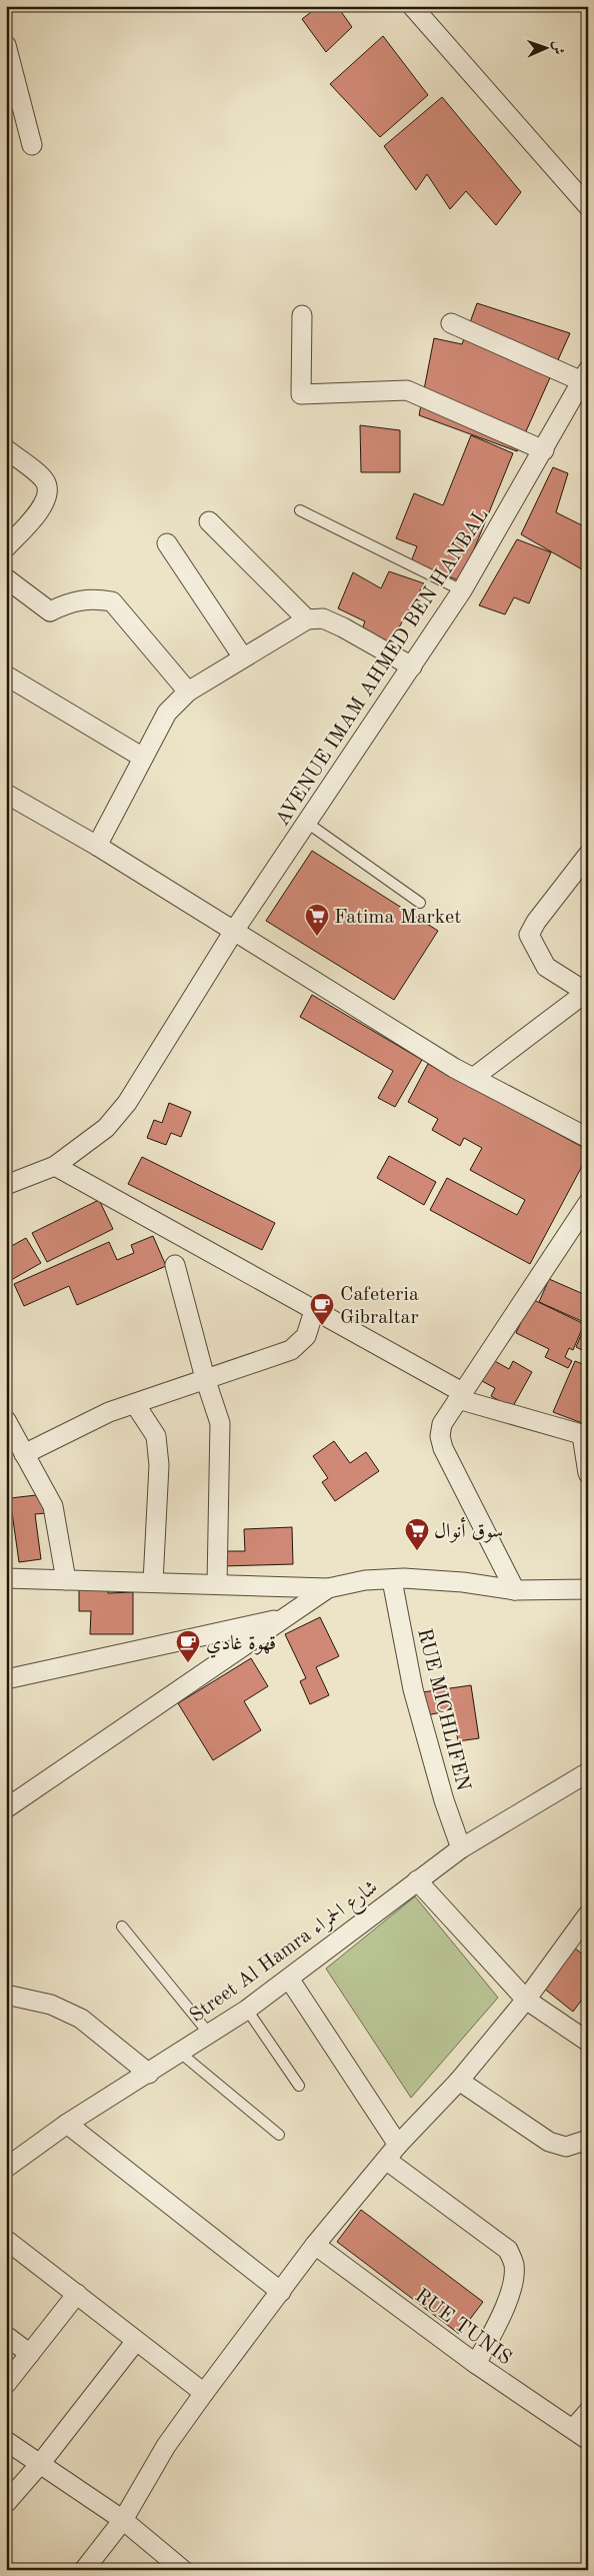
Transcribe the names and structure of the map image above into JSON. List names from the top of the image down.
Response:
{
  "streets": {
    "street": [
      "AVENUE IMAM AHMED BEN HANBAL",
      "RUE MICHLIFEN",
      "Street Al Hamra شارع الحمراء",
      "RUE TUNIS"
    ]
  },
  "crossings": [
    ["RUE MICHLIFEN", "Street Al Hamra شارع الحمراء"]
  ],
  "places": {
    "supermarket": ["Fatima Market", "سوق أنوال"],
    "cafe": ["Cafeteria Gibraltar", "قهوة غادي"]
  },
  "north": "right"
}
